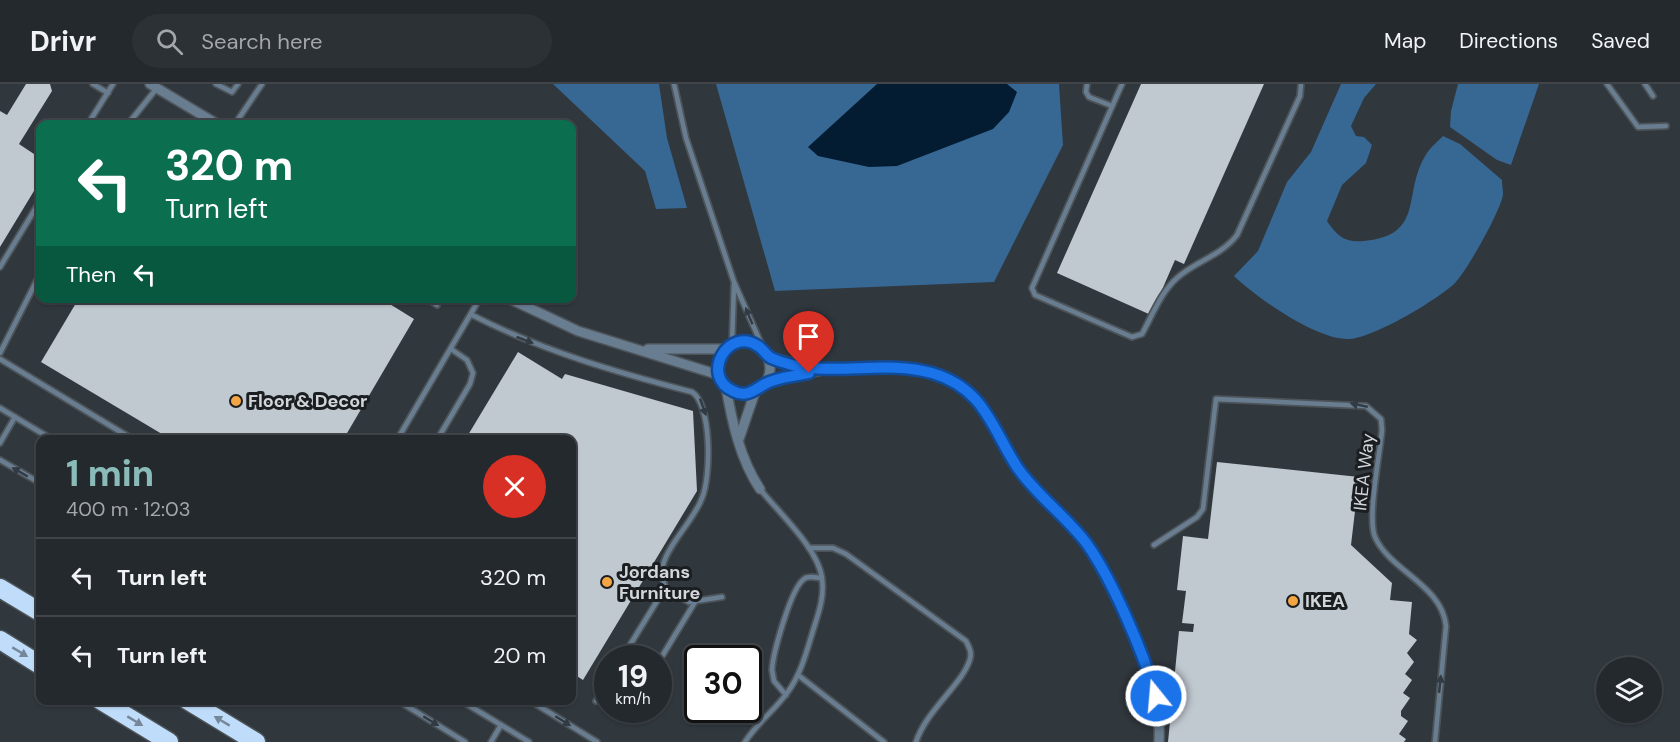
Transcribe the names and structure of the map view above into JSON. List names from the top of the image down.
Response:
{
  "streets": {
    "lane": ["IKEA Way"]
  },
  "places": ["Floor & Decor", "Jordans Furniture", "IKEA"],
  "page": {
    "header": "Drivr",
    "search": "Search here",
    "nav": ["Map", "Directions", "Saved"],
    "turn": ["320 m", "Turn left"],
    "then": "Then",
    "heading": ["1 min", "400 m · 12:03"],
    "list": [
      {
        "name": "Turn left",
        "value": "320 m"
      },
      {
        "name": "Turn left",
        "value": "20 m"
      }
    ],
    "speed": "19 km/h",
    "limit": "30"
  }
}
